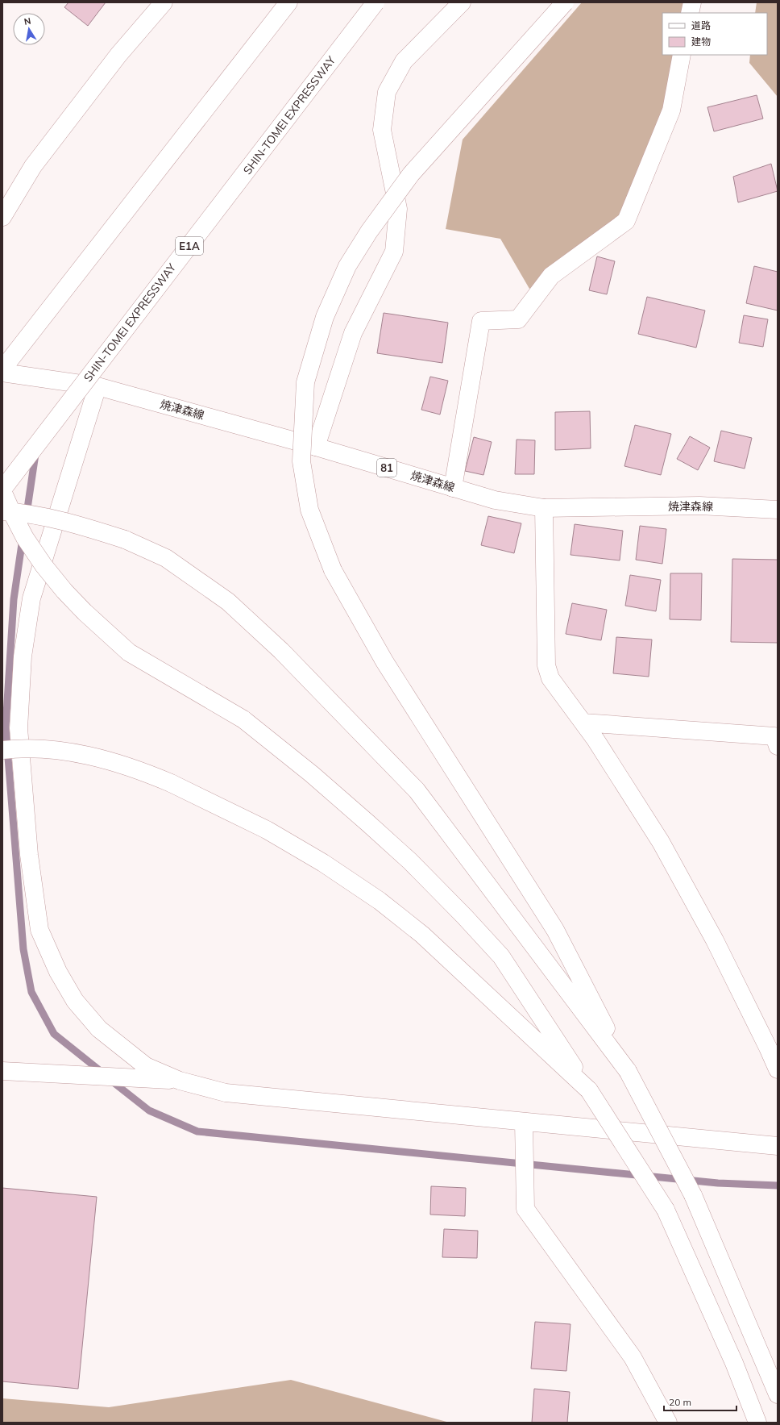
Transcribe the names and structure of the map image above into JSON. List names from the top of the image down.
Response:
{
  "streets": {
    "main road": [
      "SHIN-TOMEI EXPRESSWAY",
      "E1A",
      "焼津森線",
      "81"
    ]
  },
  "legend": ["道路", "建物"],
  "scale_bar": "20 m",
  "north": "top"
}
